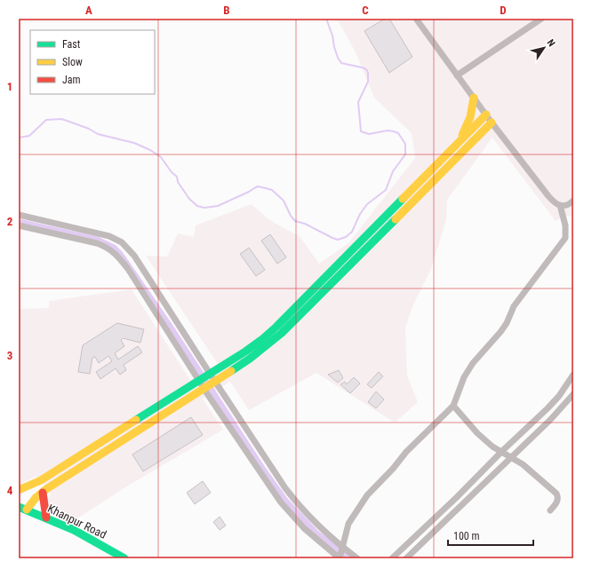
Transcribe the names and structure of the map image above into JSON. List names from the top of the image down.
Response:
{
  "streets": {
    "main road": ["Khanpur Road"]
  },
  "legend": ["Fast", "Slow", "Jam"],
  "scale_bar": "100 m",
  "north": "top right",
  "grid": {
    "columns": [
      "A",
      "B",
      "C",
      "D"
    ],
    "rows": [
      "1",
      "2",
      "3",
      "4"
    ]
  }
}
